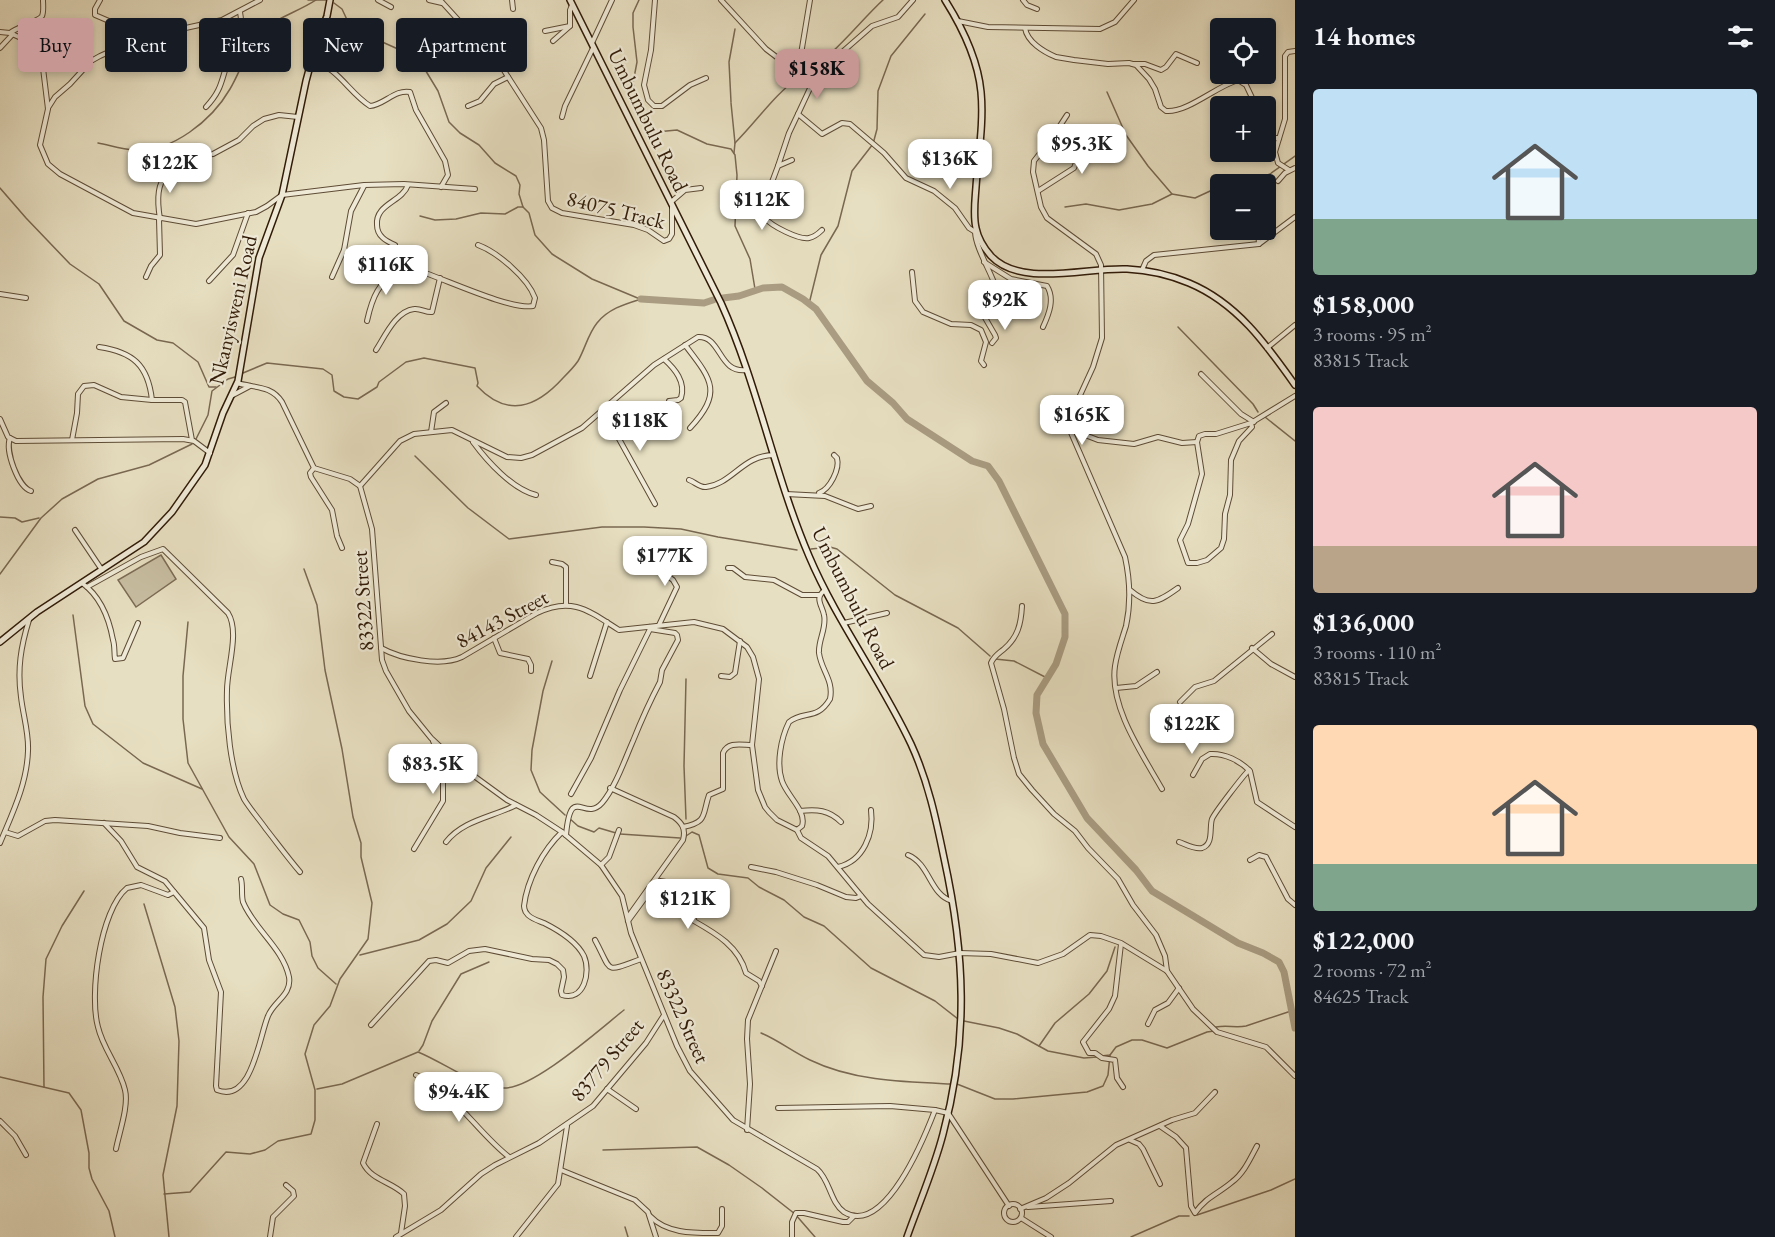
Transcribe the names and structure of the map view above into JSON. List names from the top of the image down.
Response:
{
  "streets": {
    "street": [
      "Umbumbulu Road",
      "84075 Track",
      "Nkanyisweni Road",
      "83322 Street",
      "84143 Street",
      "83779 Street"
    ]
  },
  "crossings": [
    ["Umbumbulu Road", "84075 Track"],
    ["83322 Street", "84143 Street"],
    ["83322 Street", "83779 Street"]
  ],
  "page": {
    "heading": "14 homes",
    "map_buttons": ["+", "−"],
    "chip": [
      "Buy",
      "Rent",
      "Filters",
      "New",
      "Apartment"
    ],
    "price": [
      "$158K",
      "$95.3K",
      "$136K",
      "$122K",
      "$112K",
      "$116K",
      "$92K",
      "$165K",
      "$118K",
      "$177K",
      "$122K",
      "$83.5K",
      "$121K",
      "$94.4K"
    ],
    "list": [
      {
        "name": "$158,000",
        "note": "3 rooms · 95 m² · 83815 Track"
      },
      {
        "name": "$136,000",
        "note": "3 rooms · 110 m² · 83815 Track"
      },
      {
        "name": "$122,000",
        "note": "2 rooms · 72 m² · 84625 Track"
      }
    ]
  }
}
